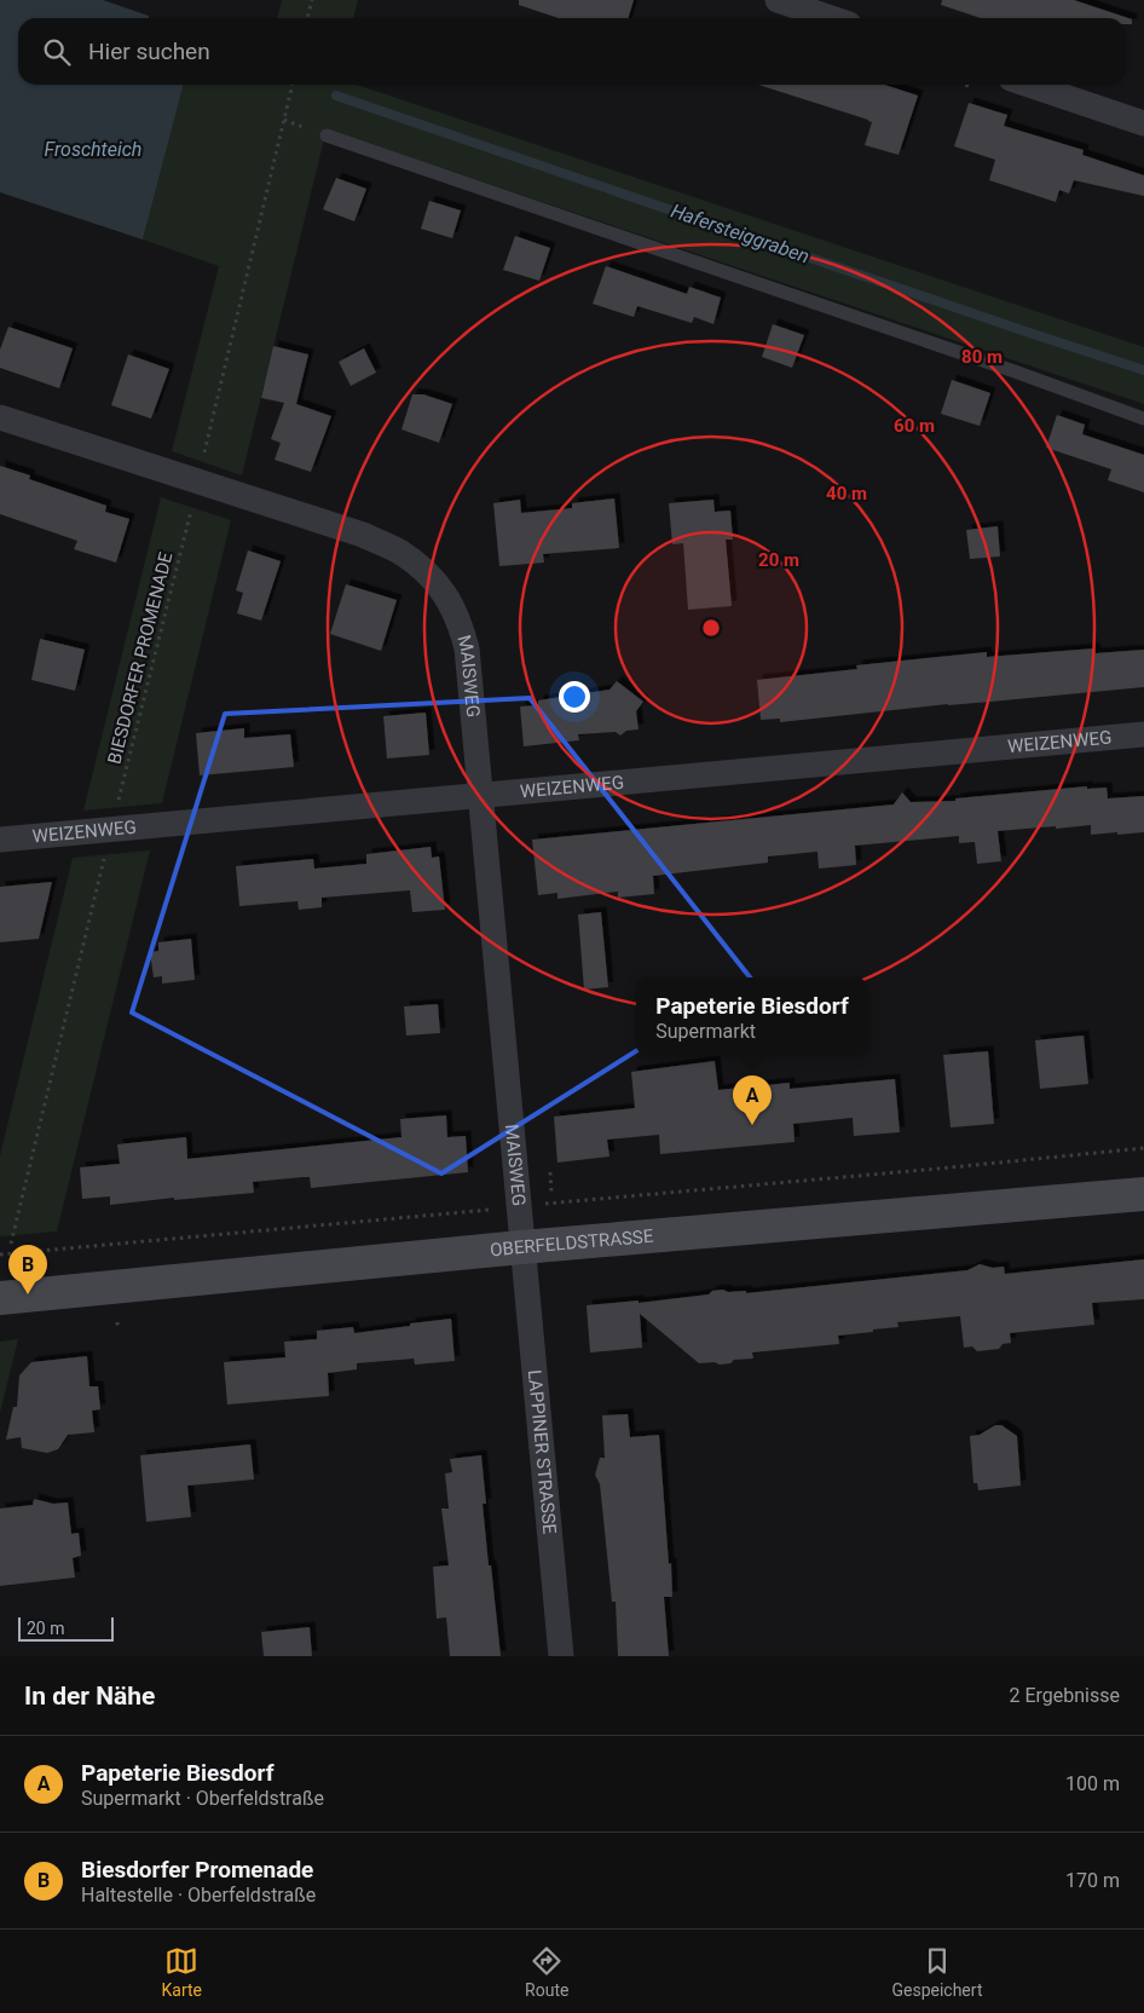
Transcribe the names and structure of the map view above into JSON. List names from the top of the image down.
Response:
{
  "streets": {
    "street": [
      "MAISWEG",
      "WEIZENWEG",
      "OBERFELDSTRASSE",
      "LAPPINER STRASSE"
    ],
    "path": ["BIESDORFER PROMENADE"]
  },
  "crossings": [
    ["BIESDORFER PROMENADE", "MAISWEG"],
    ["BIESDORFER PROMENADE", "WEIZENWEG"],
    ["MAISWEG", "WEIZENWEG"],
    ["MAISWEG", "OBERFELDSTRASSE"],
    ["MAISWEG", "LAPPINER STRASSE"],
    ["OBERFELDSTRASSE", "LAPPINER STRASSE"]
  ],
  "water": ["Froschteich", "Hafersteiggraben"],
  "scale_bar": "20 m",
  "page": {
    "search": "Hier suchen",
    "popup": ["Papeterie Biesdorf", "Supermarkt"],
    "pins": ["A", "B"],
    "scale": "20 m",
    "heading": ["In der Nähe", "2 Ergebnisse"],
    "list": [
      {
        "mark": "A",
        "name": "Papeterie Biesdorf",
        "note": "Supermarkt · Oberfeldstraße",
        "value": "100 m"
      },
      {
        "mark": "B",
        "name": "Biesdorfer Promenade",
        "note": "Haltestelle · Oberfeldstraße",
        "value": "170 m"
      }
    ],
    "nav": ["Karte", "Route", "Gespeichert"]
  },
  "rings": [
    "80 m",
    "60 m",
    "40 m",
    "20 m"
  ]
}
